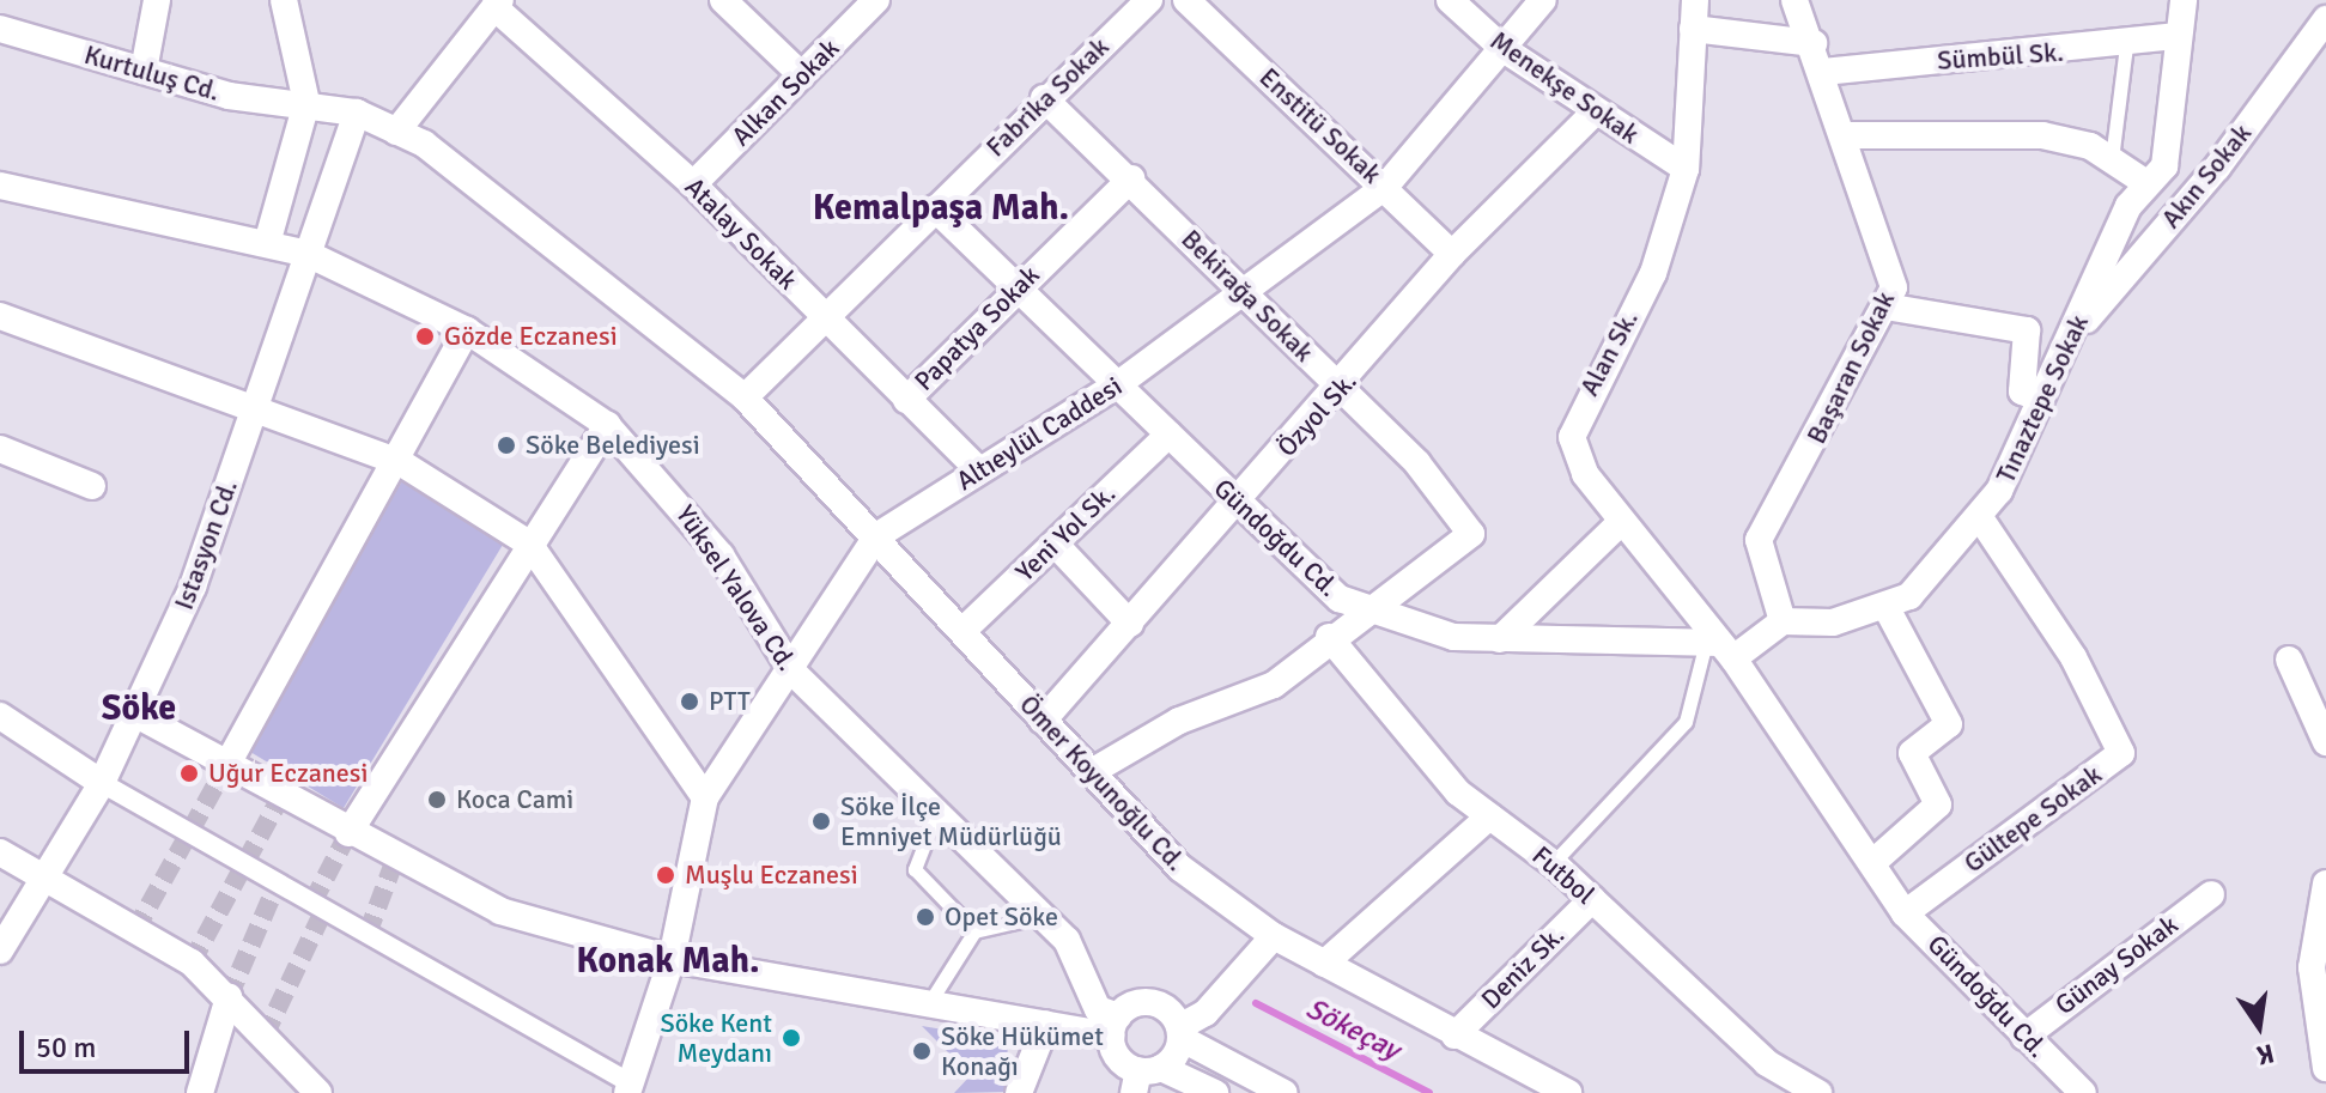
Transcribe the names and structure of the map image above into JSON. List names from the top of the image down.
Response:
{
  "streets": {
    "street": [
      "Sümbül Sk.",
      "Kurtuluş Cd.",
      "Menekşe Sokak",
      "Alkan Sokak",
      "Fabrika Sokak",
      "Enstitü Sokak",
      "Akın Sokak",
      "Atalay Sokak",
      "Bekirağa Sokak",
      "Papatya Sokak",
      "Alan Sk.",
      "Başaran Sokak",
      "Tınaztepe Sokak",
      "Özyol Sk.",
      "Altıeylül Caddesi",
      "Yeni Yol Sk.",
      "Gündoğdu Cd.",
      "Istasyon Cd.",
      "Yüksel Yalova Cd.",
      "Ömer Koyunoğlu Cd.",
      "Gültepe Sokak",
      "Futbol",
      "Günay Sokak",
      "Deniz Sk."
    ]
  },
  "crossings": [
    ["Sümbül Sk.", "Başaran Sokak"],
    ["Sümbül Sk.", "Tınaztepe Sokak"],
    ["Kurtuluş Cd.", "Fabrika Sokak"],
    ["Kurtuluş Cd.", "Istasyon Cd."],
    ["Kurtuluş Cd.", "Ömer Koyunoğlu Cd."],
    ["Menekşe Sokak", "Alan Sk."],
    ["Menekşe Sokak", "Özyol Sk."],
    ["Menekşe Sokak", "Altıeylül Caddesi"],
    ["Alkan Sokak", "Atalay Sokak"],
    ["Fabrika Sokak", "Atalay Sokak"],
    ["Fabrika Sokak", "Bekirağa Sokak"],
    ["Fabrika Sokak", "Gündoğdu Cd."],
    ["Fabrika Sokak", "Ömer Koyunoğlu Cd."],
    ["Enstitü Sokak", "Özyol Sk."],
    ["Enstitü Sokak", "Altıeylül Caddesi"],
    ["Akın Sokak", "Tınaztepe Sokak"],
    ["Atalay Sokak", "Papatya Sokak"],
    ["Atalay Sokak", "Altıeylül Caddesi"],
    ["Bekirağa Sokak", "Papatya Sokak"],
    ["Bekirağa Sokak", "Özyol Sk."],
    ["Bekirağa Sokak", "Altıeylül Caddesi"],
    ["Bekirağa Sokak", "Gündoğdu Cd."],
    ["Papatya Sokak", "Gündoğdu Cd."],
    ["Alan Sk.", "Gündoğdu Cd."],
    ["Başaran Sokak", "Tınaztepe Sokak"],
    ["Tınaztepe Sokak", "Gültepe Sokak"],
    ["Özyol Sk.", "Gündoğdu Cd."],
    ["Özyol Sk.", "Ömer Koyunoğlu Cd."],
    ["Altıeylül Caddesi", "Gündoğdu Cd."],
    ["Altıeylül Caddesi", "Yüksel Yalova Cd."],
    ["Altıeylül Caddesi", "Ömer Koyunoğlu Cd."],
    ["Yeni Yol Sk.", "Gündoğdu Cd."],
    ["Yeni Yol Sk.", "Ömer Koyunoğlu Cd."],
    ["Gündoğdu Cd.", "Gültepe Sokak"],
    ["Gündoğdu Cd.", "Günay Sokak"],
    ["Istasyon Cd.", "Yüksel Yalova Cd."],
    ["Ömer Koyunoğlu Cd.", "Deniz Sk."],
    ["Futbol", "Deniz Sk."]
  ],
  "districts": ["Kemalpaşa Mah.", "Söke", "Konak Mah."],
  "water": ["Sökeçay"],
  "places": [
    "Gözde Eczanesi",
    "Söke Belediyesi",
    "PTT",
    "Uğur Eczanesi",
    "Koca Cami",
    "Söke İlçe Emniyet Müdürlüğü",
    "Muşlu Eczanesi",
    "Opet Söke",
    "Söke Kent Meydanı",
    "Söke Hükümet Konağı"
  ],
  "scale_bar": "50 m",
  "north": "bottom"
}
